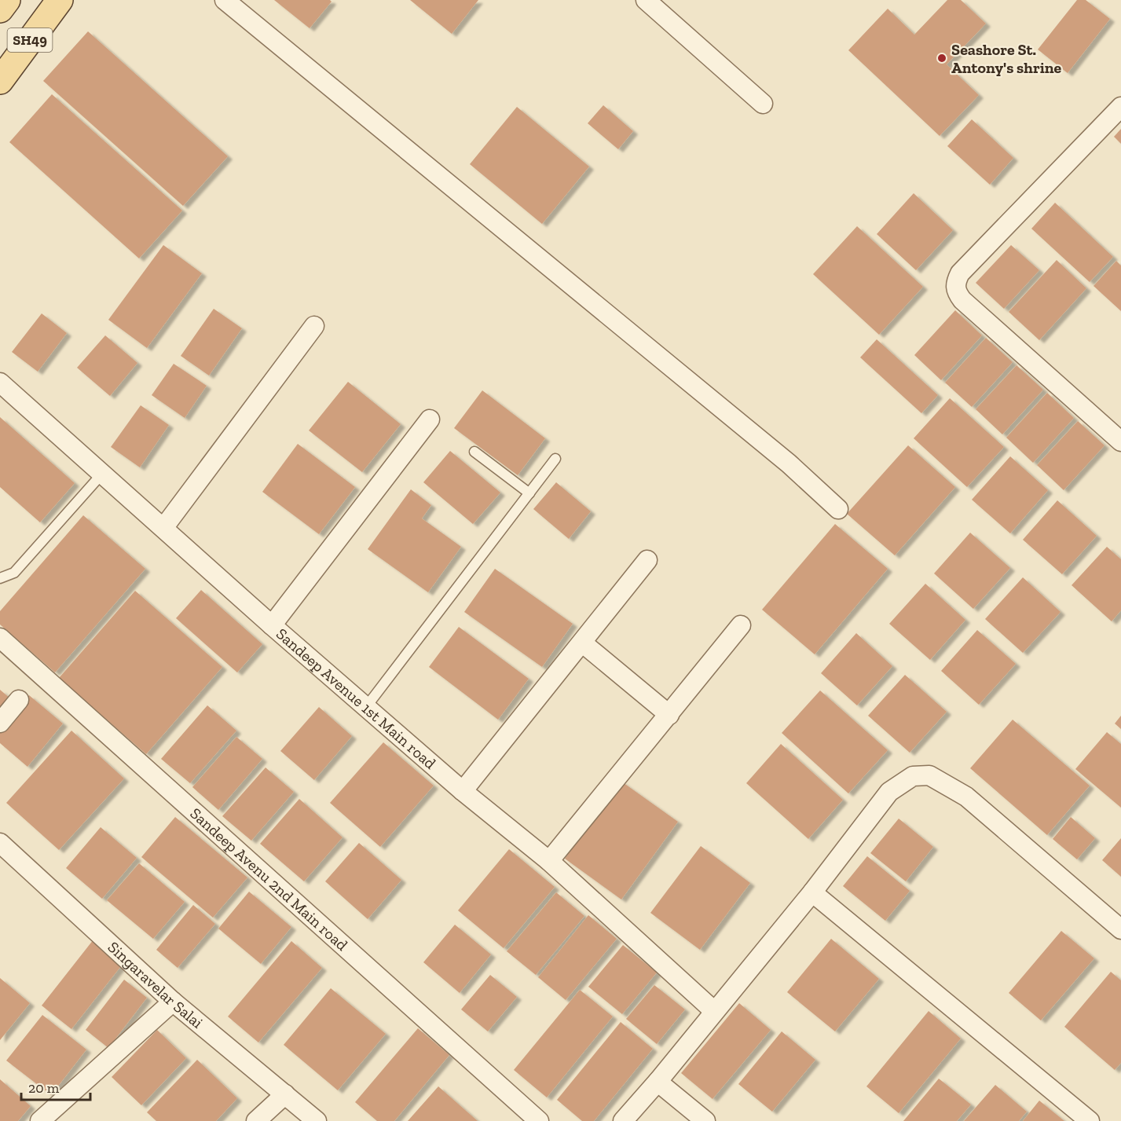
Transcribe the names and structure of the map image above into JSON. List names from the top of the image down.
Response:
{
  "streets": {
    "main road": ["SH49"],
    "street": ["Sandeep Avenue 1st Main road", "Sandeep Avenu 2nd Main road", "Singaravelar Salai"]
  },
  "places": ["Seashore St. Antony's shrine"],
  "scale_bar": "20 m"
}
